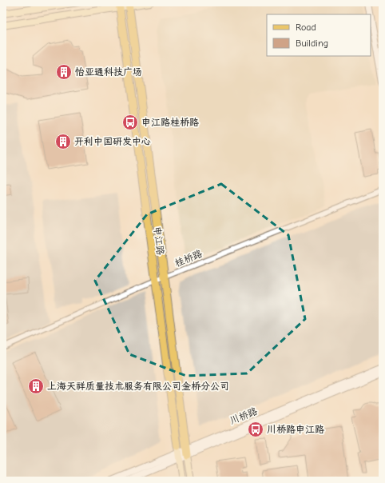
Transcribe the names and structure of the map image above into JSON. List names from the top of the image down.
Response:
{
  "streets": {
    "main road": ["申江路"],
    "street": ["桂桥路", "川桥路"]
  },
  "crossings": [
    ["申江路", "桂桥路"],
    ["申江路", "川桥路"]
  ],
  "places": {
    "building": ["怡亚通科技广场", "开利中国研发中心", "上海天祥质量技术服务有限公司金桥分公司"],
    "bus stop": ["申江路桂桥路", "川桥路申江路"]
  },
  "legend": ["Road", "Building"]
}
